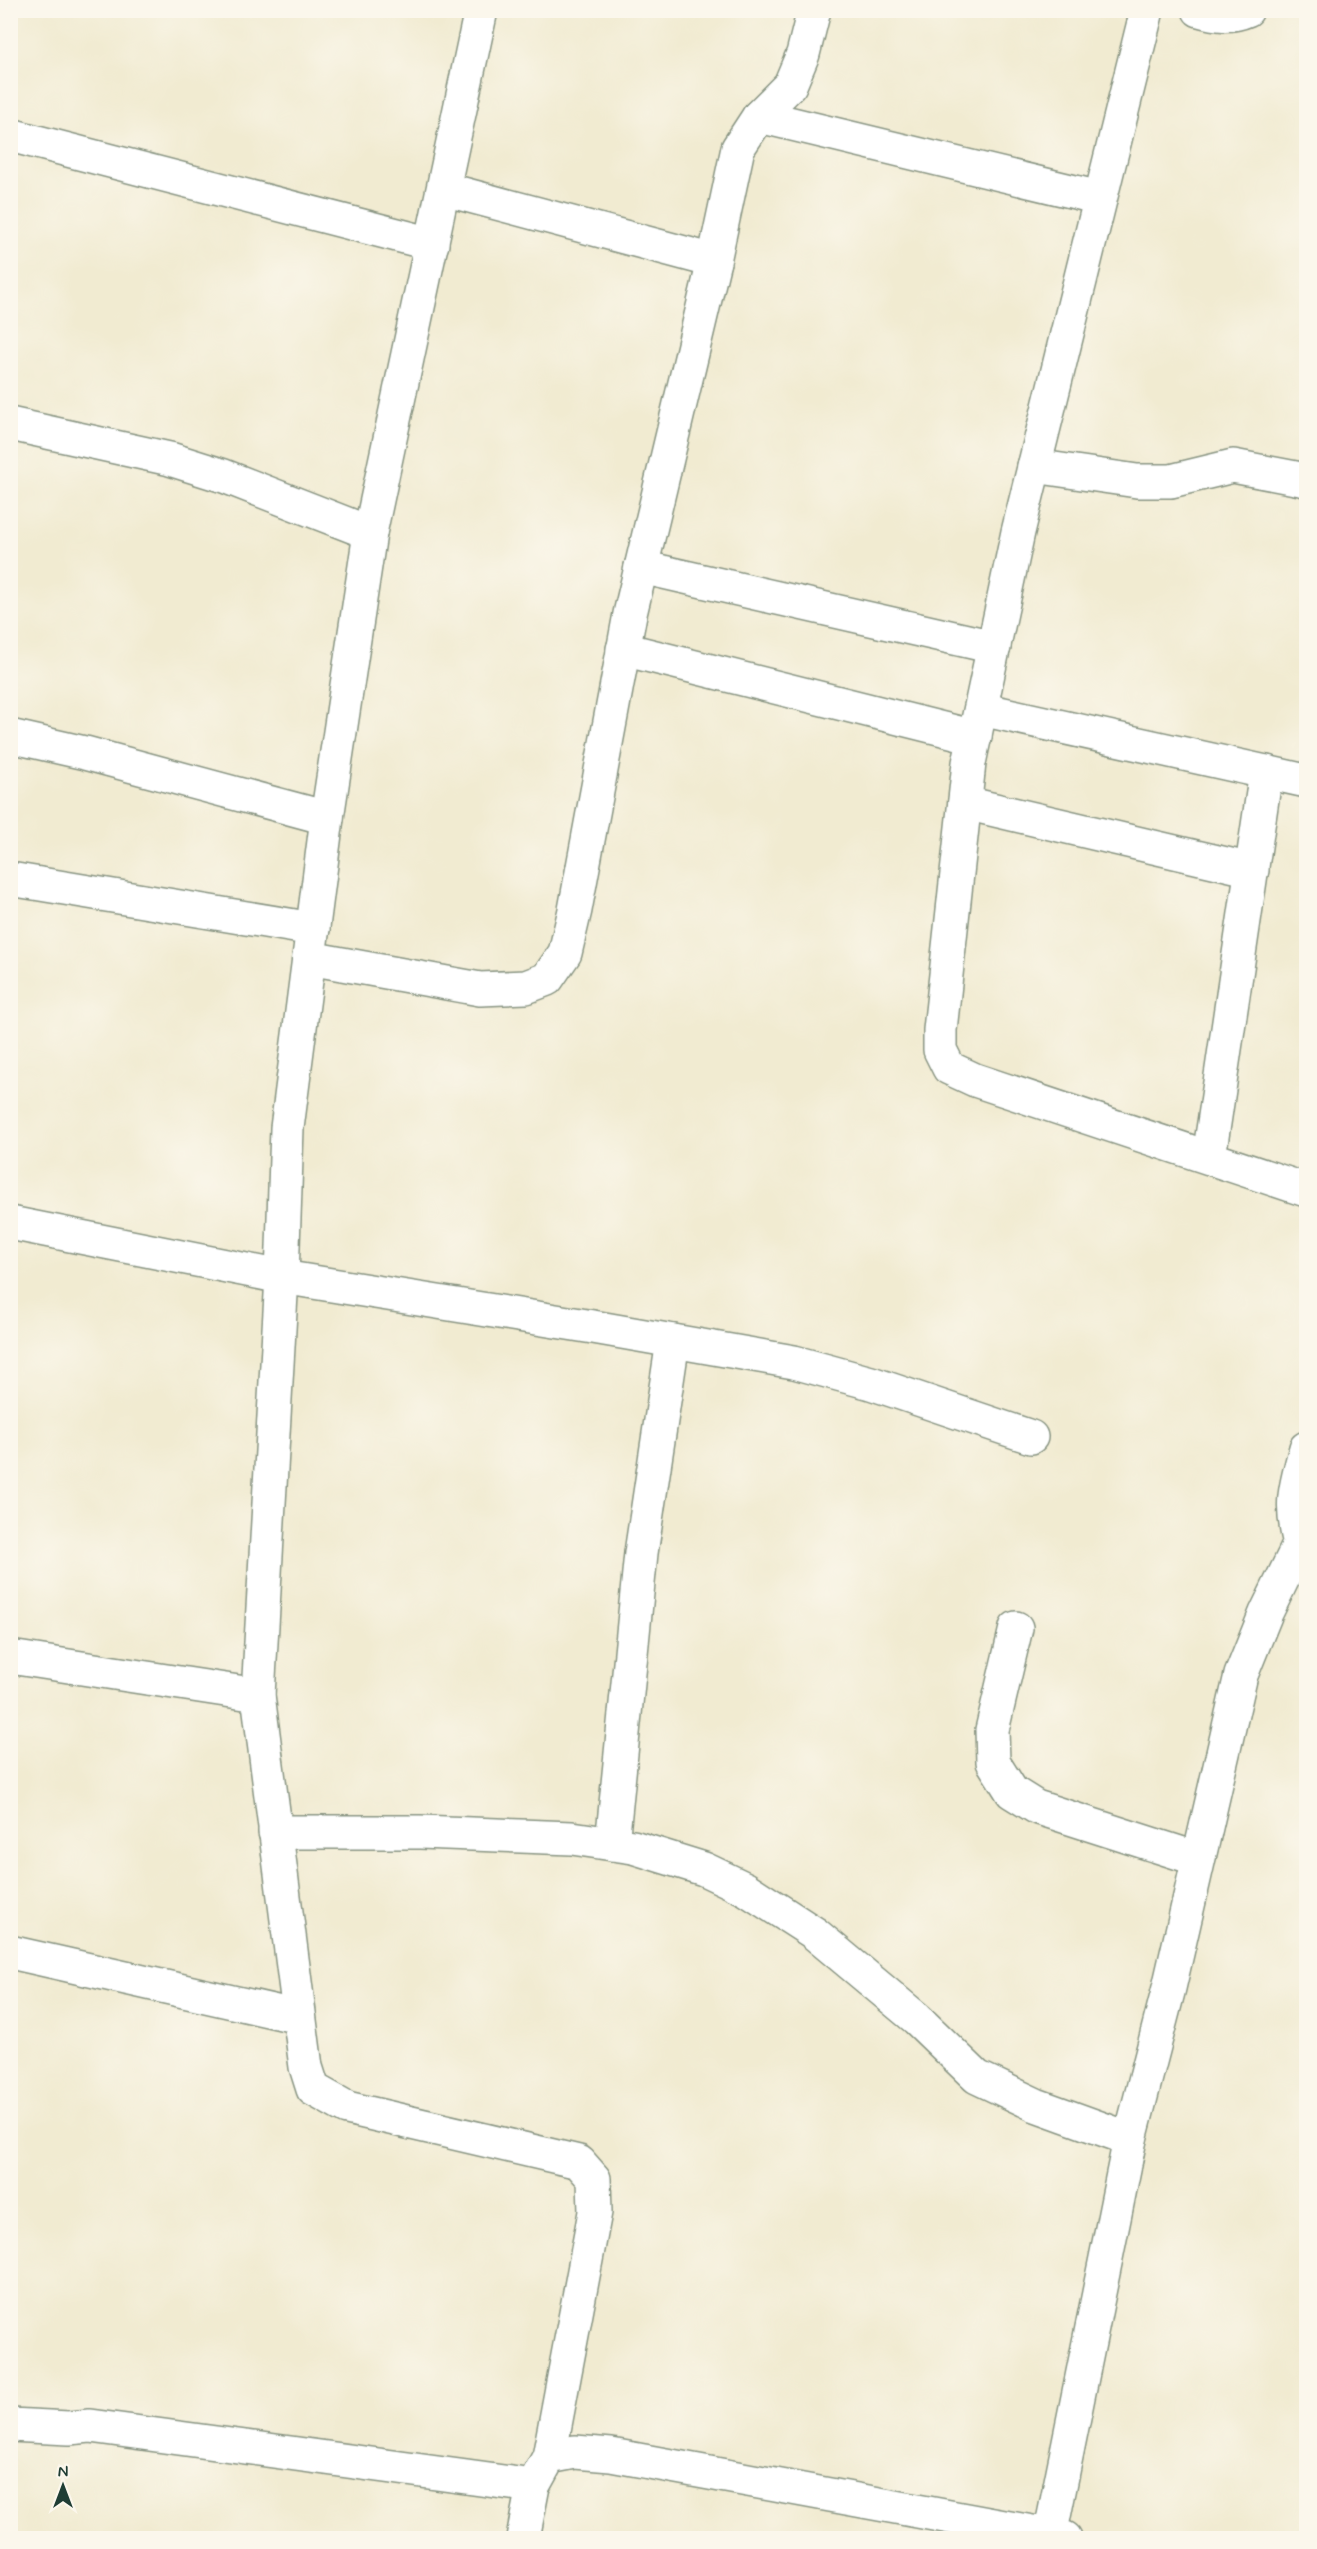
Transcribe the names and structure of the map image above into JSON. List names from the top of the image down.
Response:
{
  "north": "top"
}
